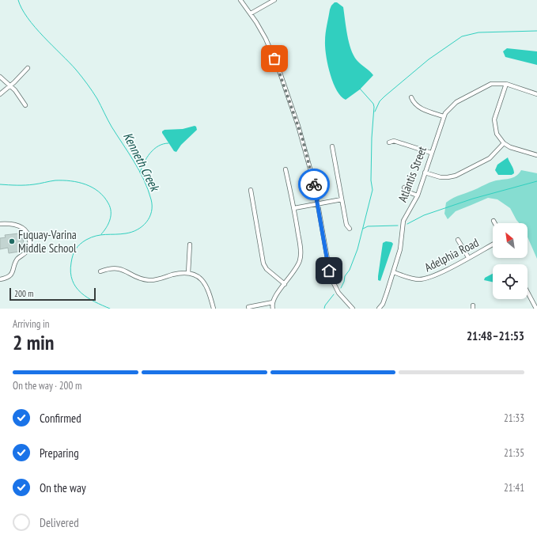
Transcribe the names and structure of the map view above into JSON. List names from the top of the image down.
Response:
{
  "streets": {
    "street": ["Atlantis Street", "Adelphia Road"]
  },
  "crossings": [
    ["Atlantis Street", "Adelphia Road"]
  ],
  "water": ["Kenneth Creek"],
  "places": ["Fuquay-Varina Middle School"],
  "scale_bar": "200 m",
  "north": "top left",
  "page": {
    "scale": "200 m",
    "heading": ["2 min", "Arriving in", "21:48–21:53"],
    "bar": "On the way · 200 m",
    "list": [
      ["Confirmed", "21:33"],
      ["Preparing", "21:35"],
      ["On the way", "21:41"],
      "Delivered"
    ]
  }
}
